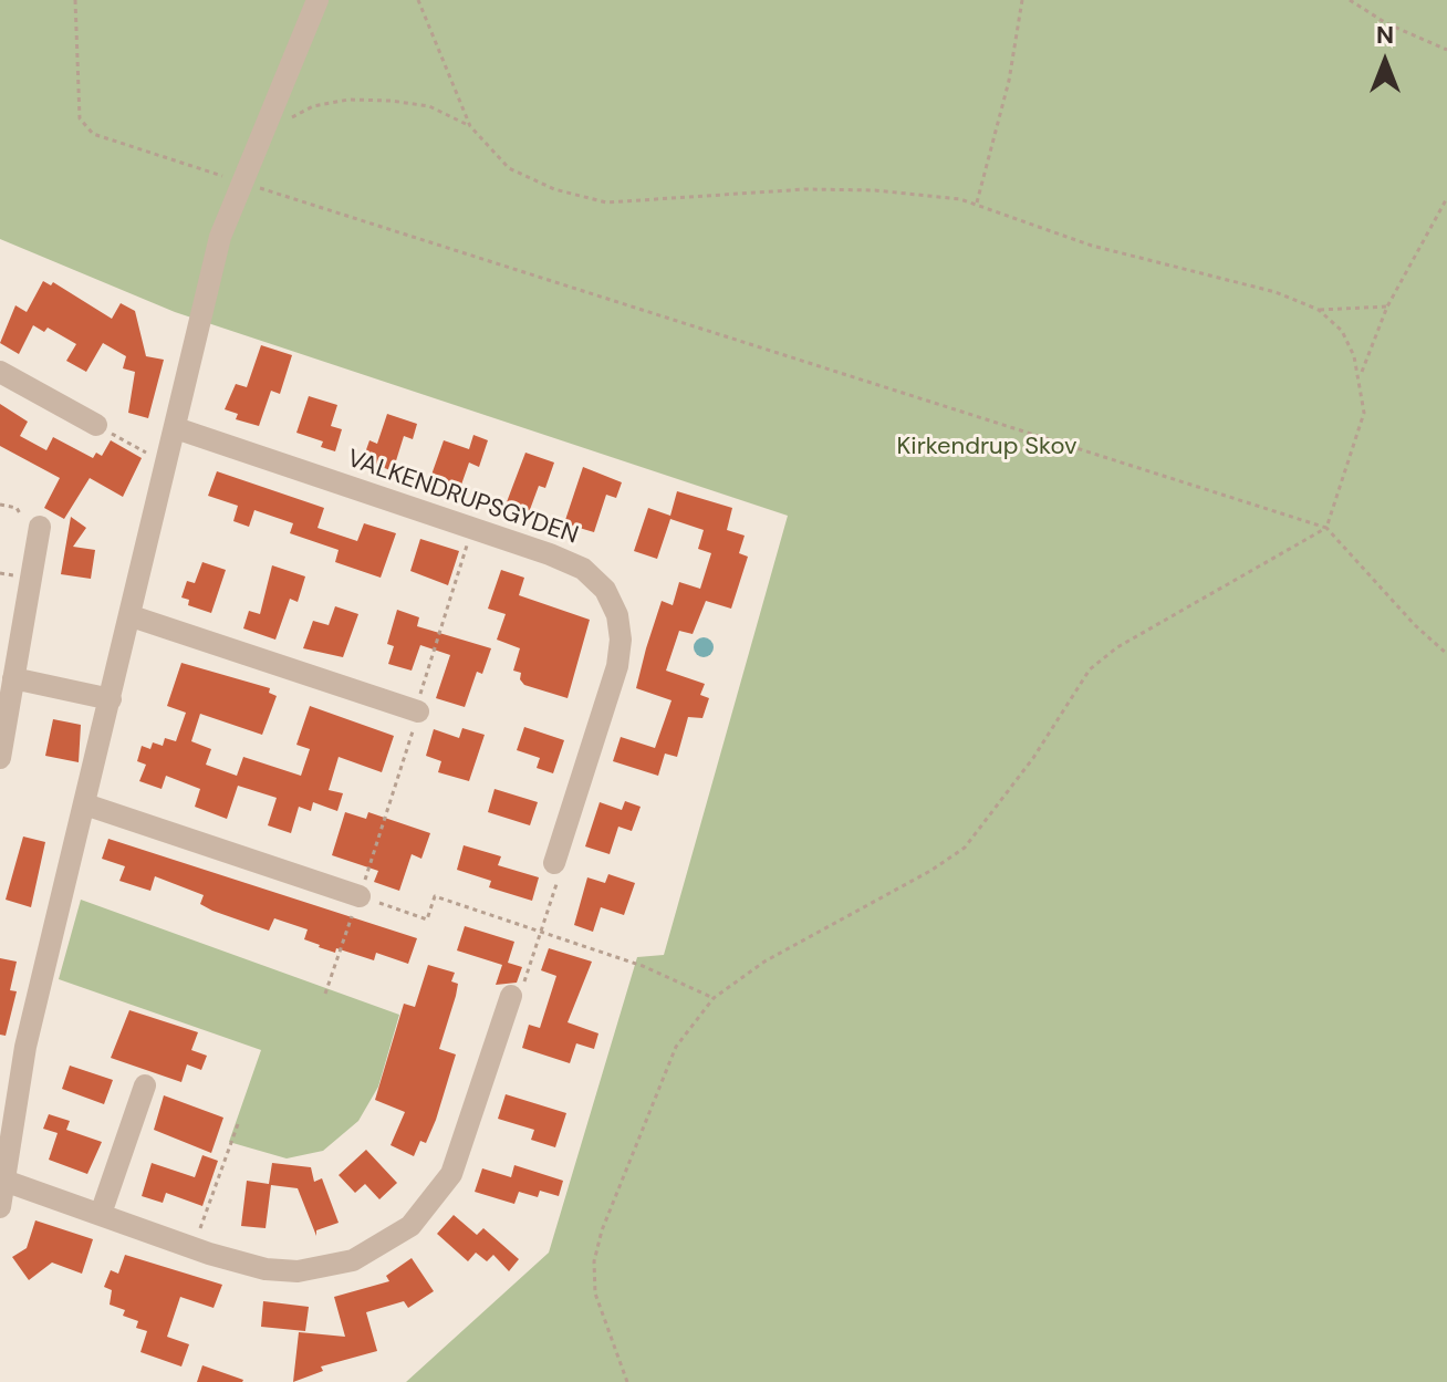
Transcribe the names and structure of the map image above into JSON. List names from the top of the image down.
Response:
{
  "streets": {
    "street": ["VALKENDRUPSGYDEN"]
  },
  "parks": ["Kirkendrup Skov"],
  "north": "top"
}
